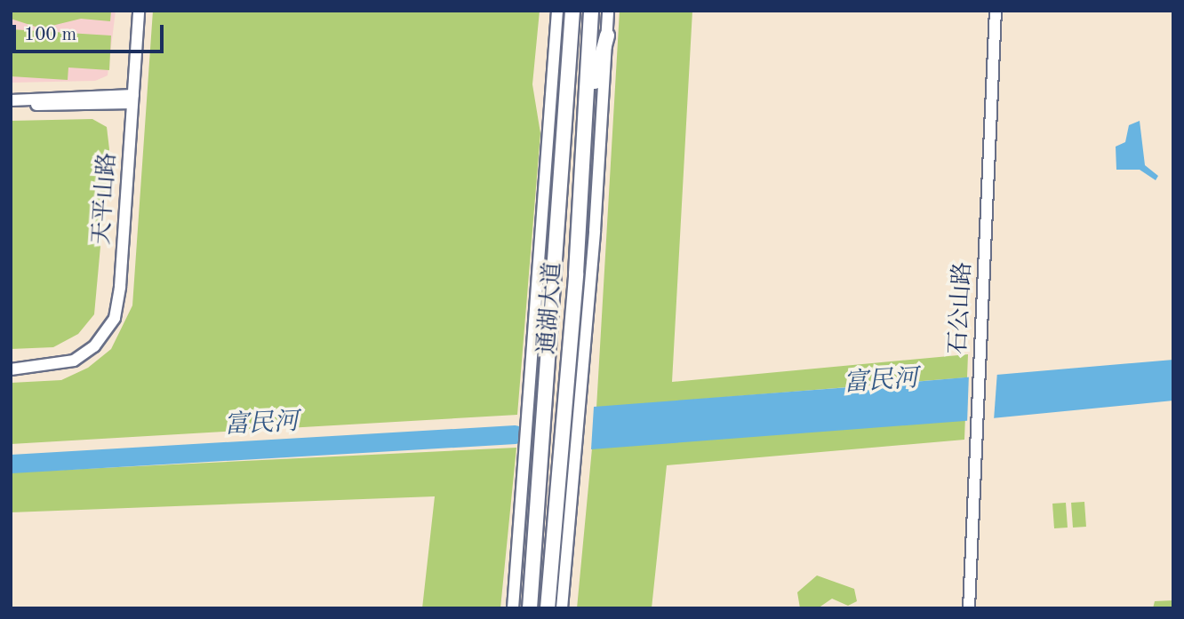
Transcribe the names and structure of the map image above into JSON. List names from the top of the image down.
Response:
{
  "streets": {
    "main road": ["通湖大道"],
    "street": ["天平山路", "石公山路"]
  },
  "water": ["富民河"],
  "scale_bar": "100 m"
}
